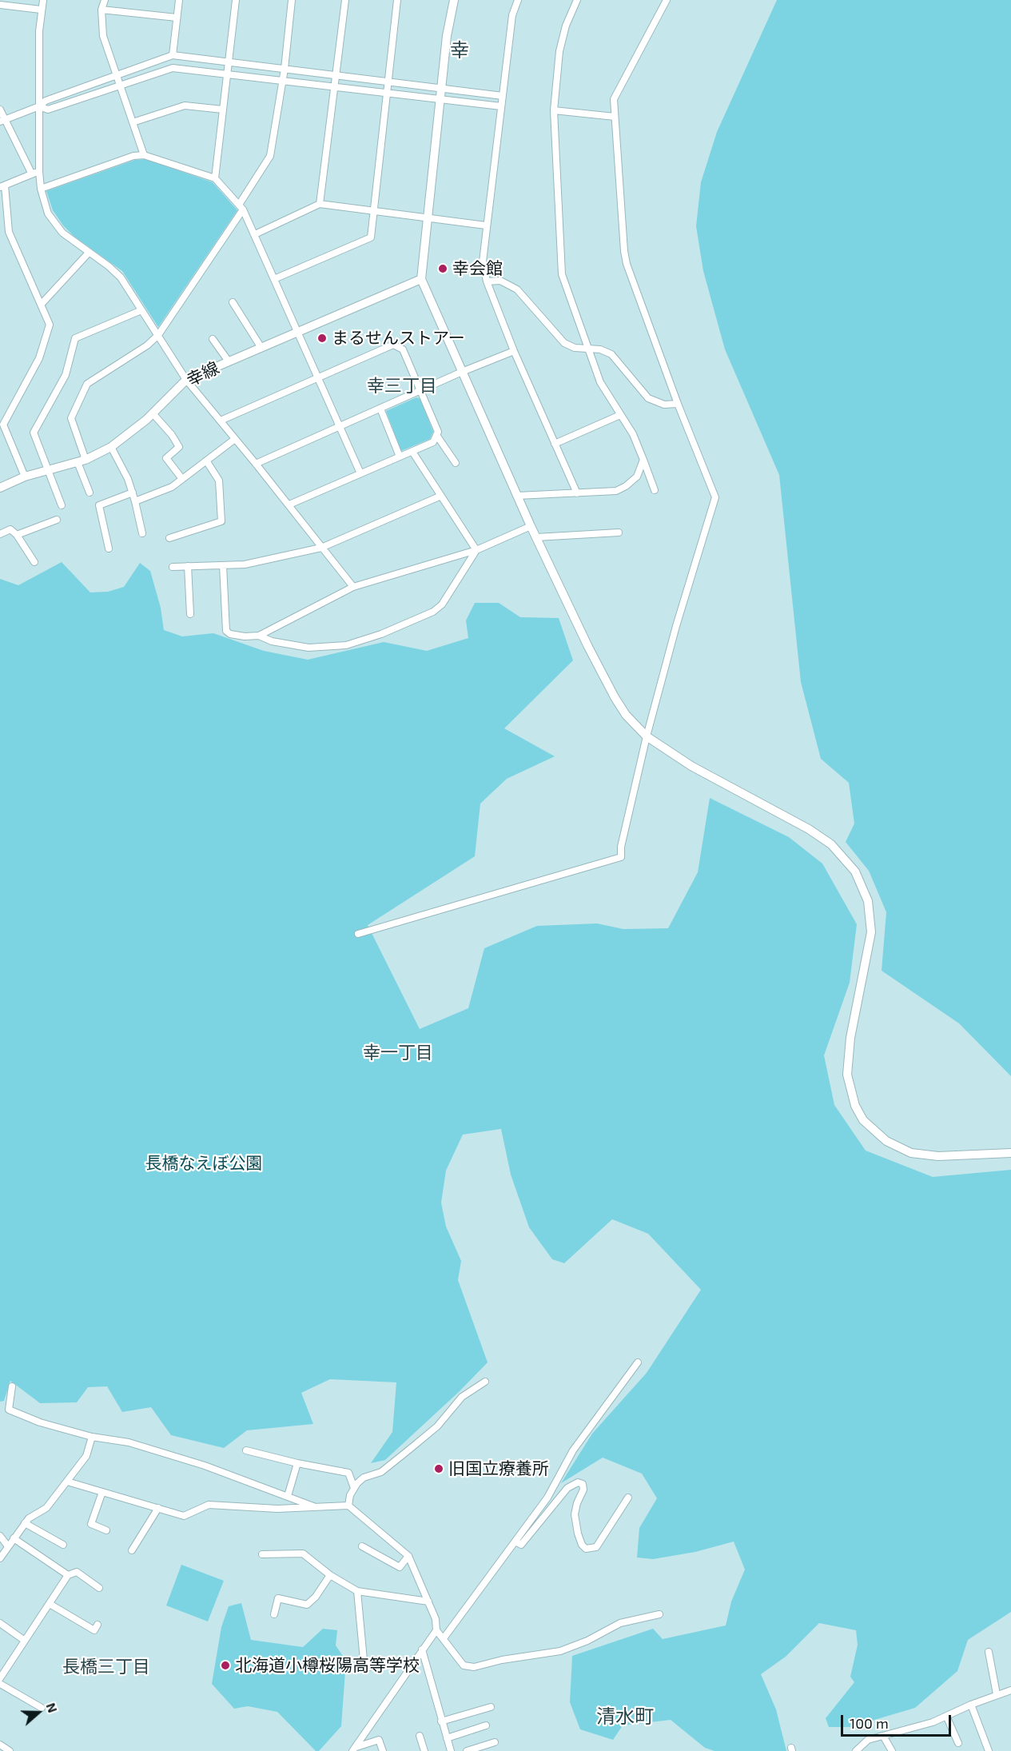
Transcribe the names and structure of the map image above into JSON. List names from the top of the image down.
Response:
{
  "streets": {
    "street": ["幸線"]
  },
  "districts": [
    "幸",
    "幸三丁目",
    "幸一丁目",
    "長橋三丁目",
    "清水町"
  ],
  "parks": ["長橋なえぼ公園"],
  "places": [
    "幸会館",
    "まるせんストアー",
    "旧国立療養所",
    "北海道小樽桜陽高等学校"
  ],
  "scale_bar": "100 m",
  "north": "right"
}
